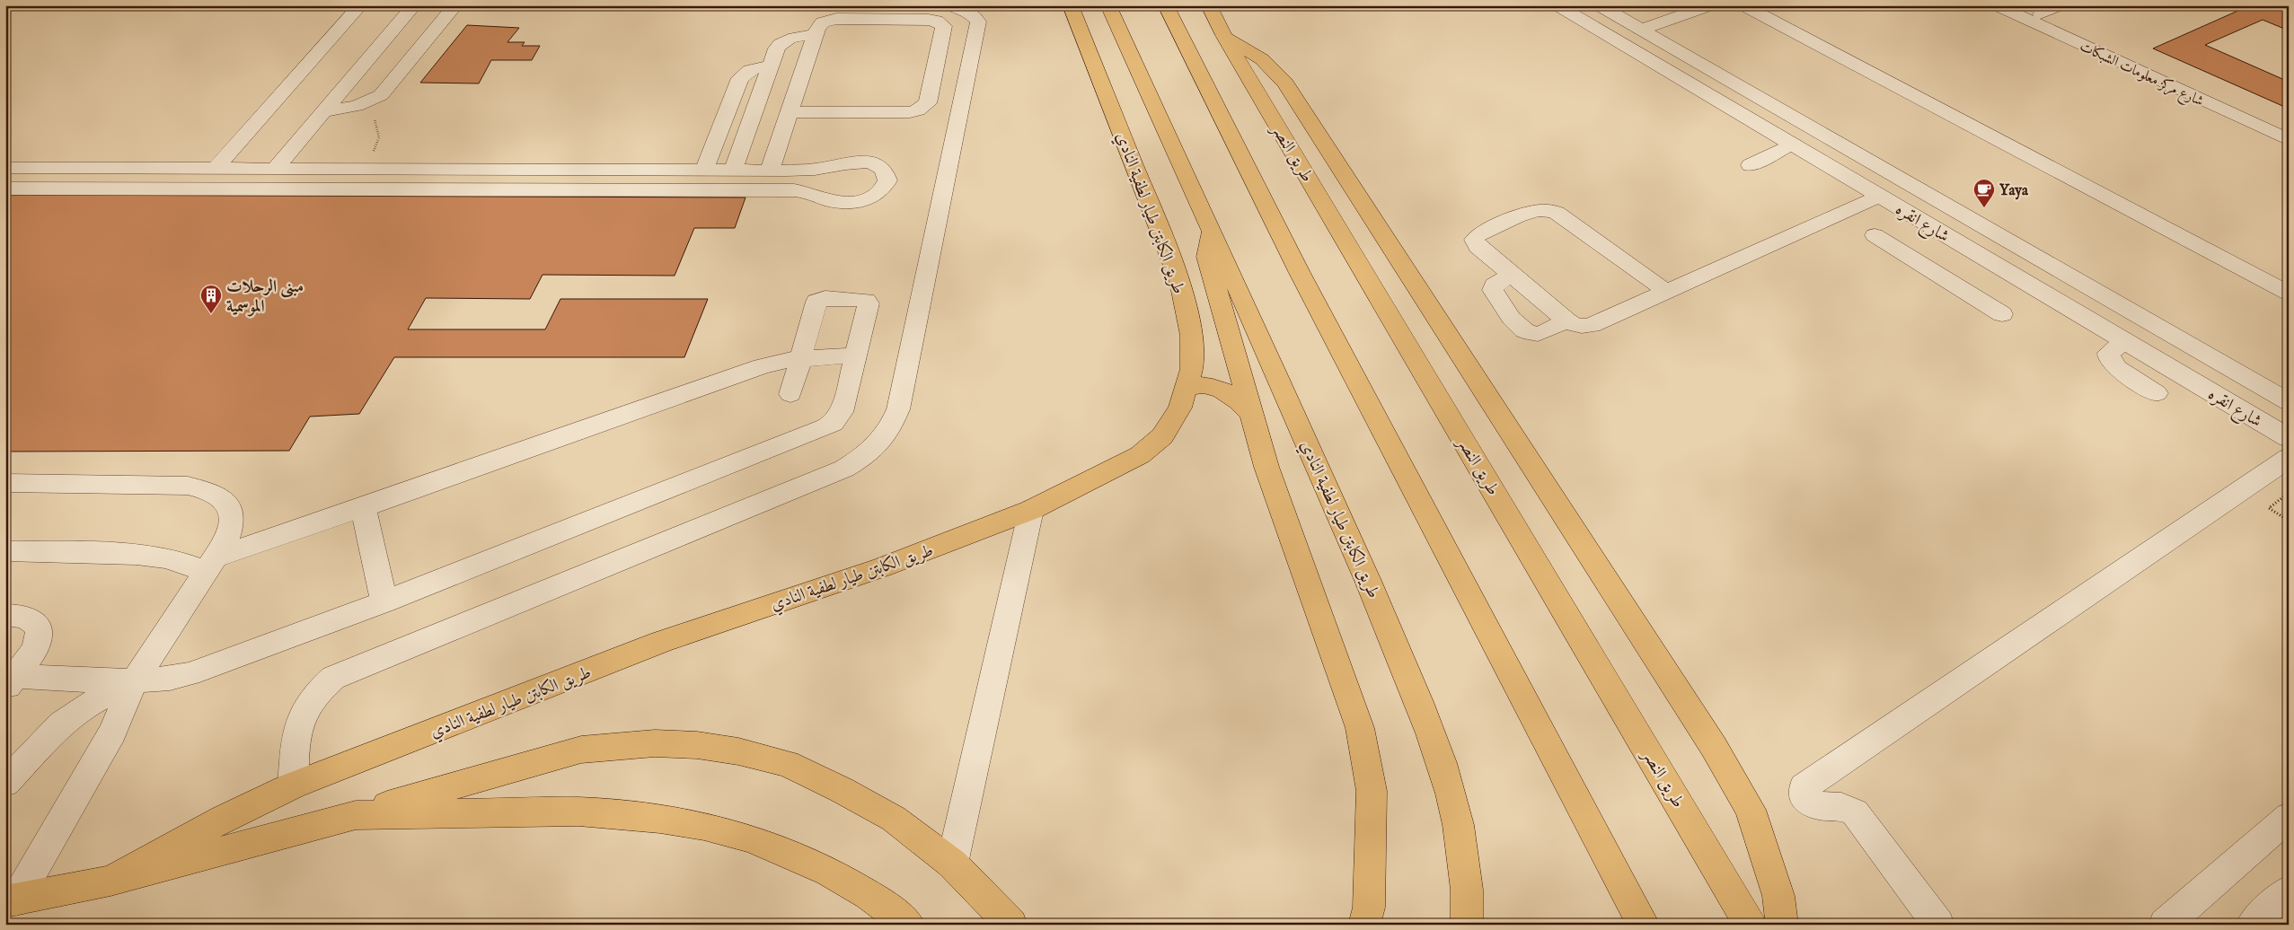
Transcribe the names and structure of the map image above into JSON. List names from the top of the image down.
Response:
{
  "streets": {
    "main road": ["طريق النصر", "طريق الكابتن طيار لطفية النادي"],
    "street": ["شارع مركز معلومات الشبكات", "شارع انقره"]
  },
  "places": {
    "cafe": ["Yaya"],
    "building": ["مبنى الرحلات الموسمية"]
  }
}
